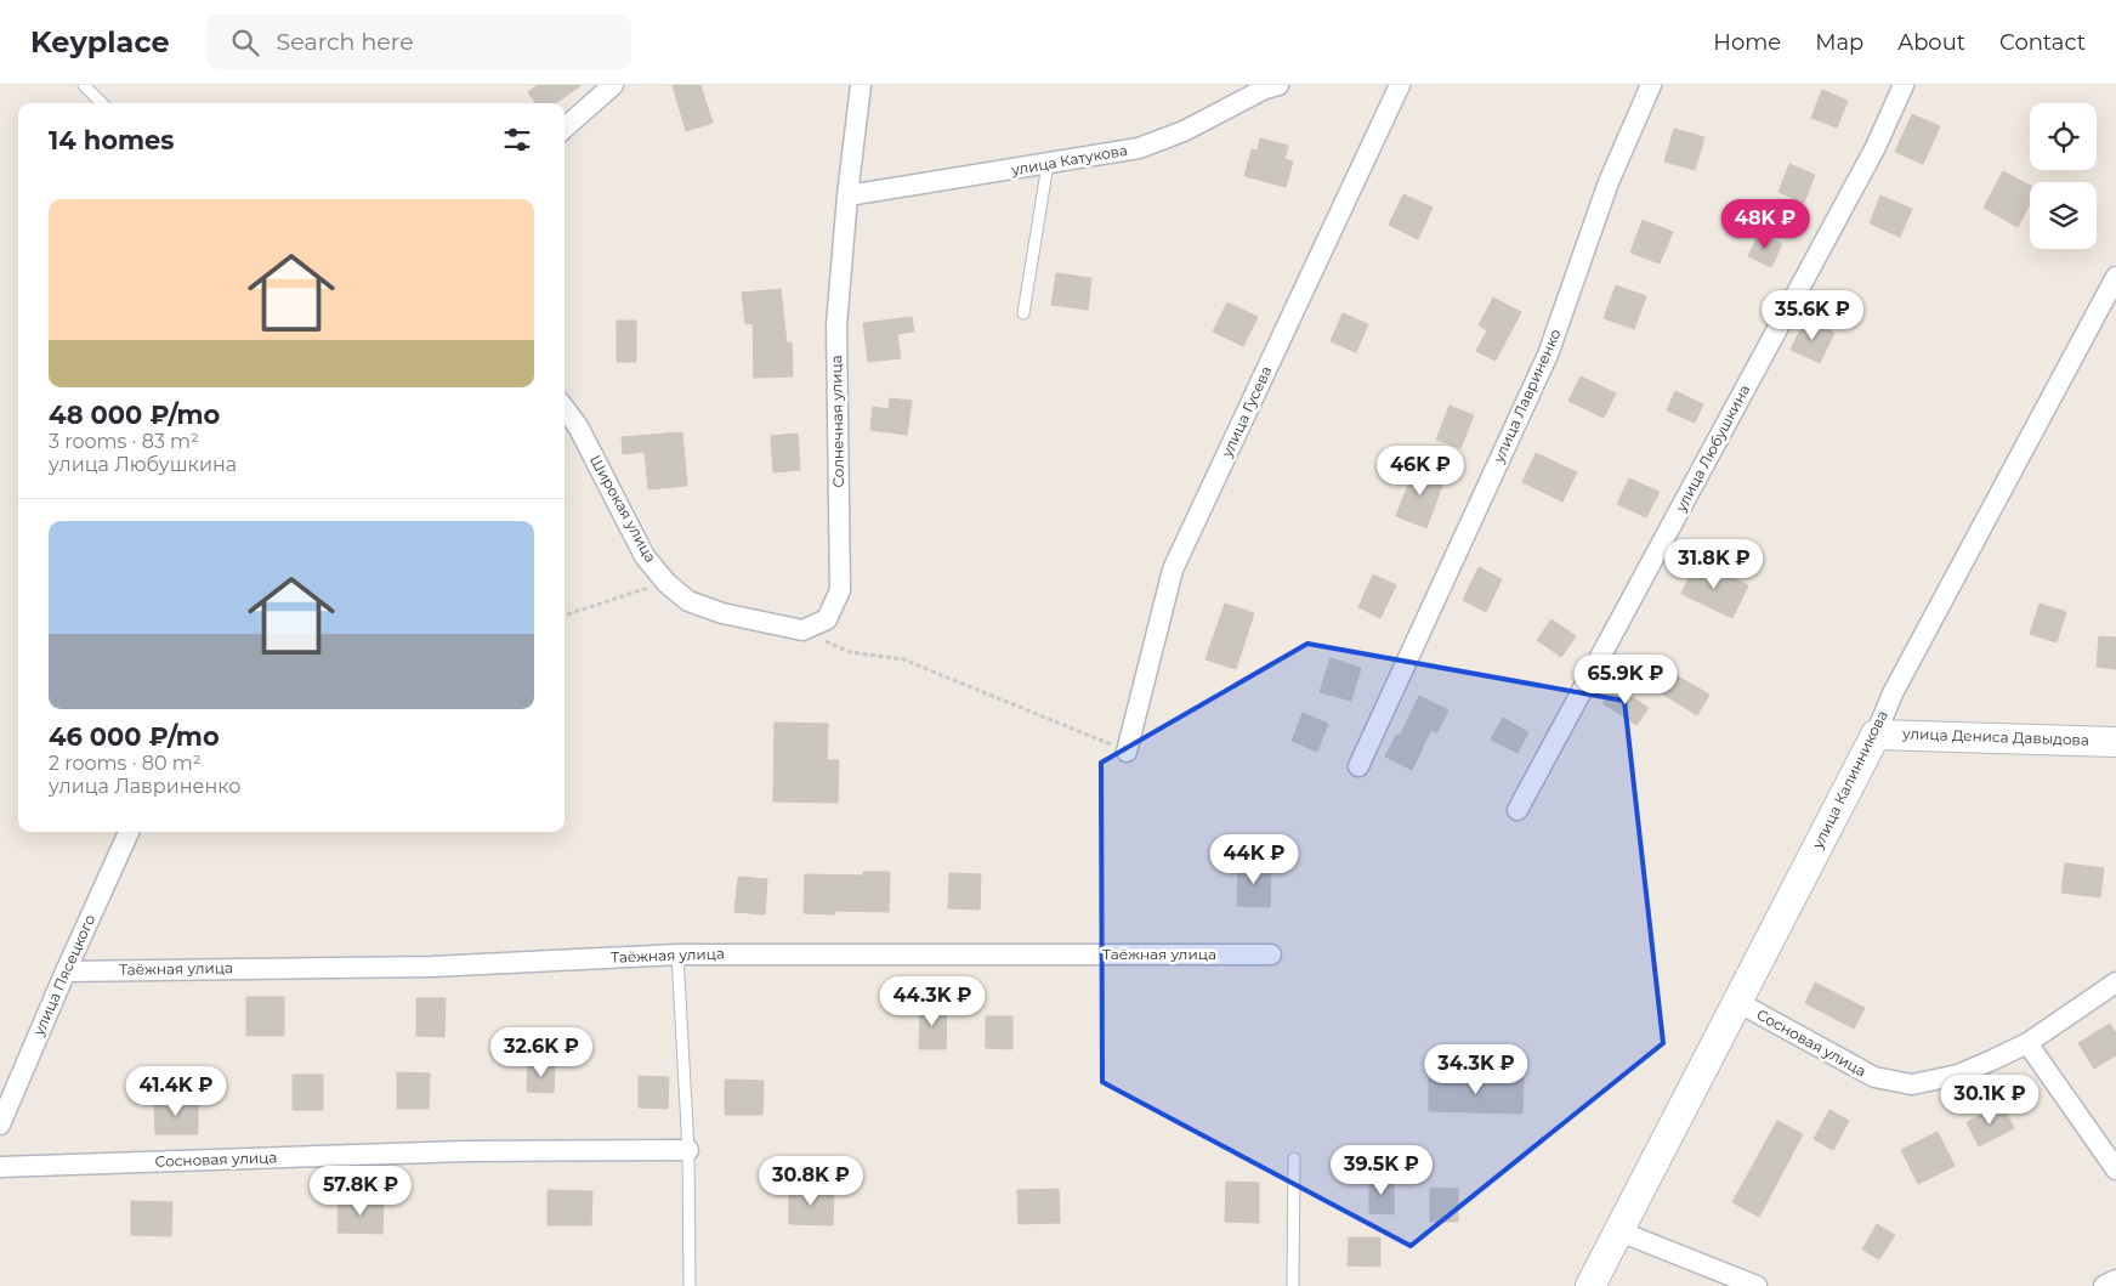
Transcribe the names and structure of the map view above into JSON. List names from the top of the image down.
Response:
{
  "streets": {
    "main road": ["улица Дениса Давыдова", "улица Калинникова"],
    "street": [
      "улица Катукова",
      "улица Лавриненко",
      "улица Гусева",
      "Солнечная улица",
      "улица Любушкина",
      "Широкая улица",
      "Таёжная улица",
      "улица Пясецкого",
      "Сосновая улица"
    ]
  },
  "crossings": [
    ["улица Катукова", "Солнечная улица"],
    ["Солнечная улица", "Широкая улица"],
    ["улица Дениса Давыдова", "улица Калинникова"],
    ["улица Калинникова", "Сосновая улица"],
    ["Таёжная улица", "улица Пясецкого"]
  ],
  "page": {
    "header": "Keyplace",
    "search": "Search here",
    "nav": [
      "Home",
      "Map",
      "About",
      "Contact"
    ],
    "heading": "14 homes",
    "list": [
      {
        "name": "48 000 ₽/mo",
        "note": "3 rooms · 83 m² · улица Любушкина"
      },
      {
        "name": "46 000 ₽/mo",
        "note": "2 rooms · 80 m² · улица Лавриненко"
      }
    ],
    "price": [
      "48K ₽",
      "35.6K ₽",
      "46K ₽",
      "31.8K ₽",
      "65.9K ₽",
      "44K ₽",
      "44.3K ₽",
      "32.6K ₽",
      "34.3K ₽",
      "41.4K ₽",
      "30.1K ₽",
      "39.5K ₽",
      "30.8K ₽",
      "57.8K ₽"
    ]
  }
}
